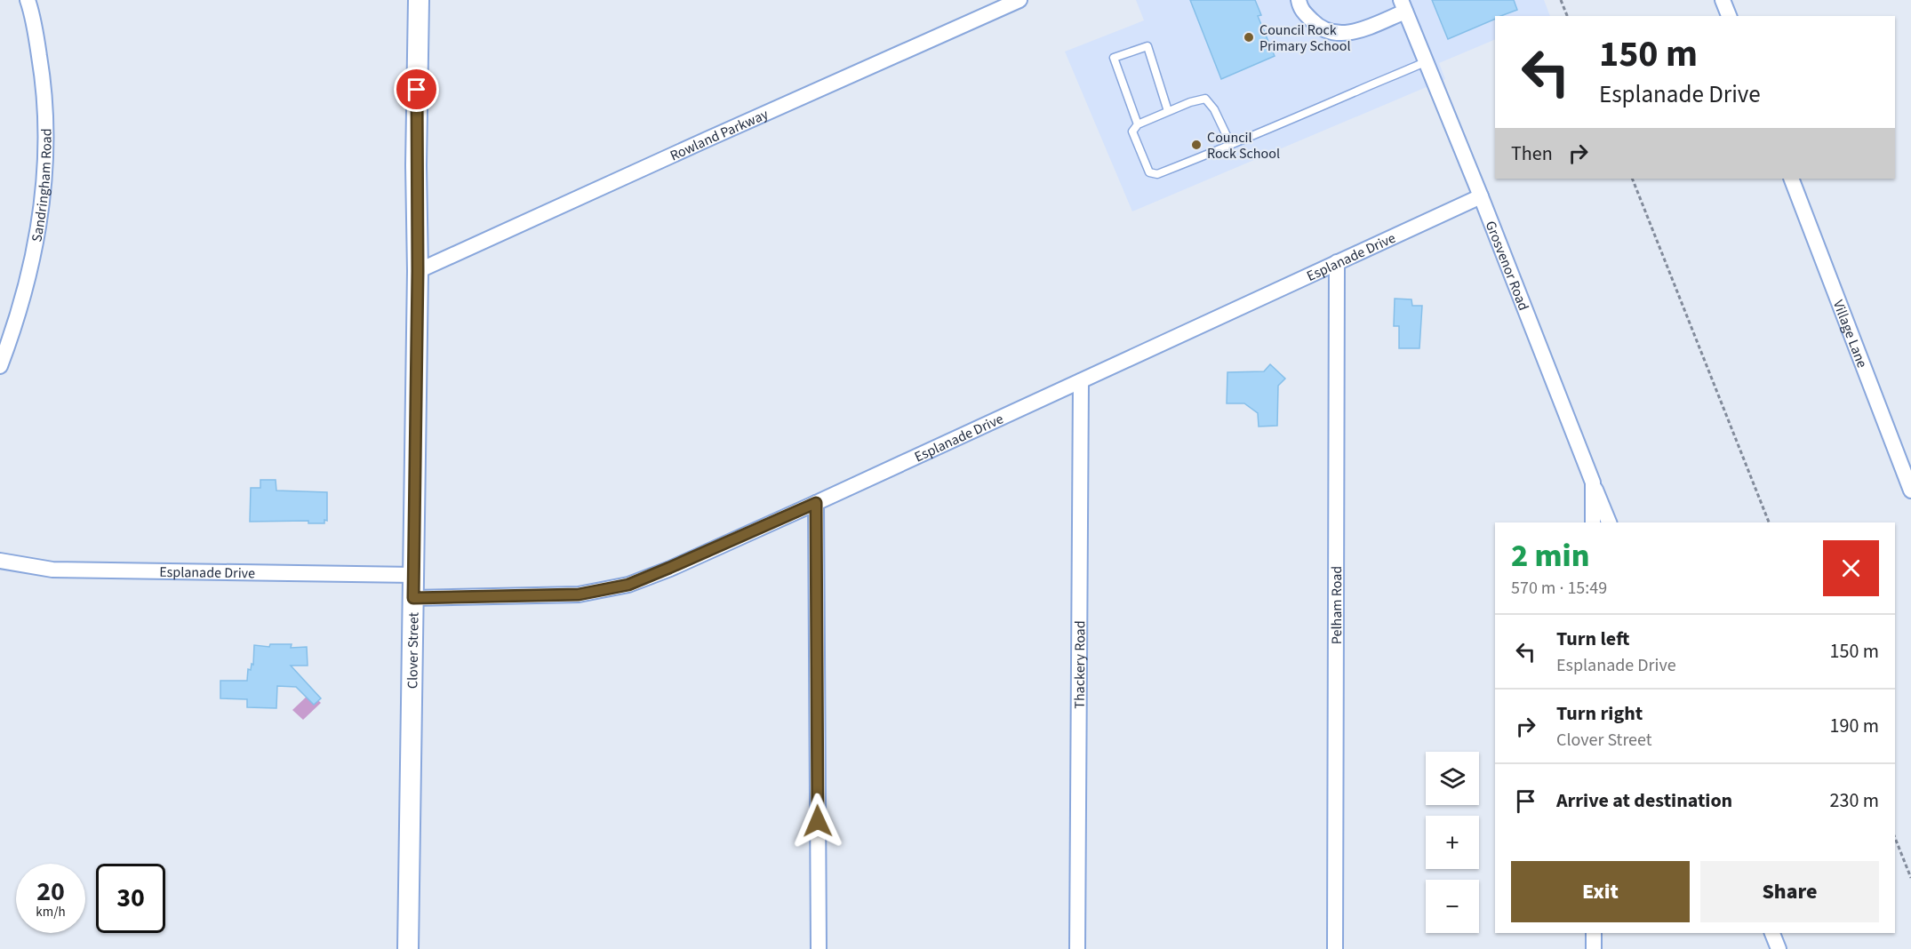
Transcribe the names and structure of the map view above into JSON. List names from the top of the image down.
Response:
{
  "streets": {
    "main road": ["Clover Street"],
    "street": [
      "Rowland Parkway",
      "Sandringham Road",
      "Esplanade Drive",
      "Grosvenor Road",
      "Village Lane",
      "Pelham Road",
      "Thackery Road"
    ]
  },
  "crossings": [
    ["Rowland Parkway", "Clover Street"],
    ["Esplanade Drive", "Grosvenor Road"],
    ["Esplanade Drive", "Pelham Road"],
    ["Esplanade Drive", "Clover Street"],
    ["Esplanade Drive", "Thackery Road"]
  ],
  "places": ["Council Rock Primary School", "Council Rock School"],
  "page": {
    "turn": ["150 m", "Esplanade Drive"],
    "then": "Then",
    "heading": ["2 min", "570 m · 15:49"],
    "list": [
      {
        "name": "Turn left",
        "note": "Esplanade Drive",
        "value": "150 m"
      },
      {
        "name": "Turn right",
        "note": "Clover Street",
        "value": "190 m"
      },
      {
        "name": "Arrive at destination",
        "value": "230 m"
      }
    ],
    "map_buttons": ["+", "−"],
    "buttons": ["Exit", "Share"],
    "speed": "20 km/h",
    "limit": "30"
  }
}
